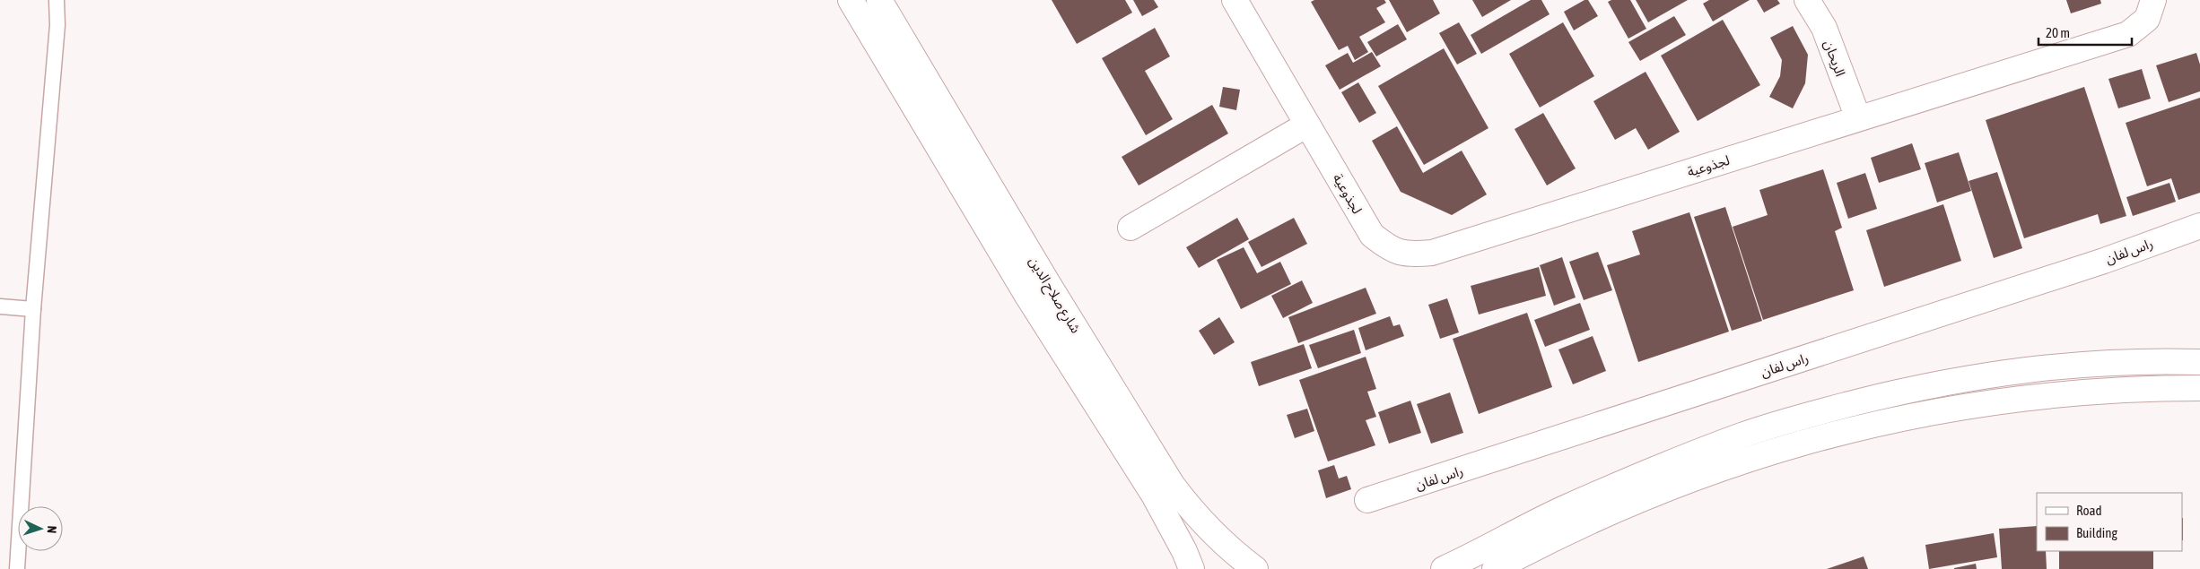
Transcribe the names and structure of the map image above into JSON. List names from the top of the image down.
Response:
{
  "streets": {
    "street": [
      "الريحان",
      "لجذوعية",
      "راس لفان",
      "شارع صلاح الدين"
    ]
  },
  "crossings": [
    ["الريحان", "لجذوعية"]
  ],
  "legend": ["Road", "Building"],
  "scale_bar": "20 m",
  "north": "right"
}
